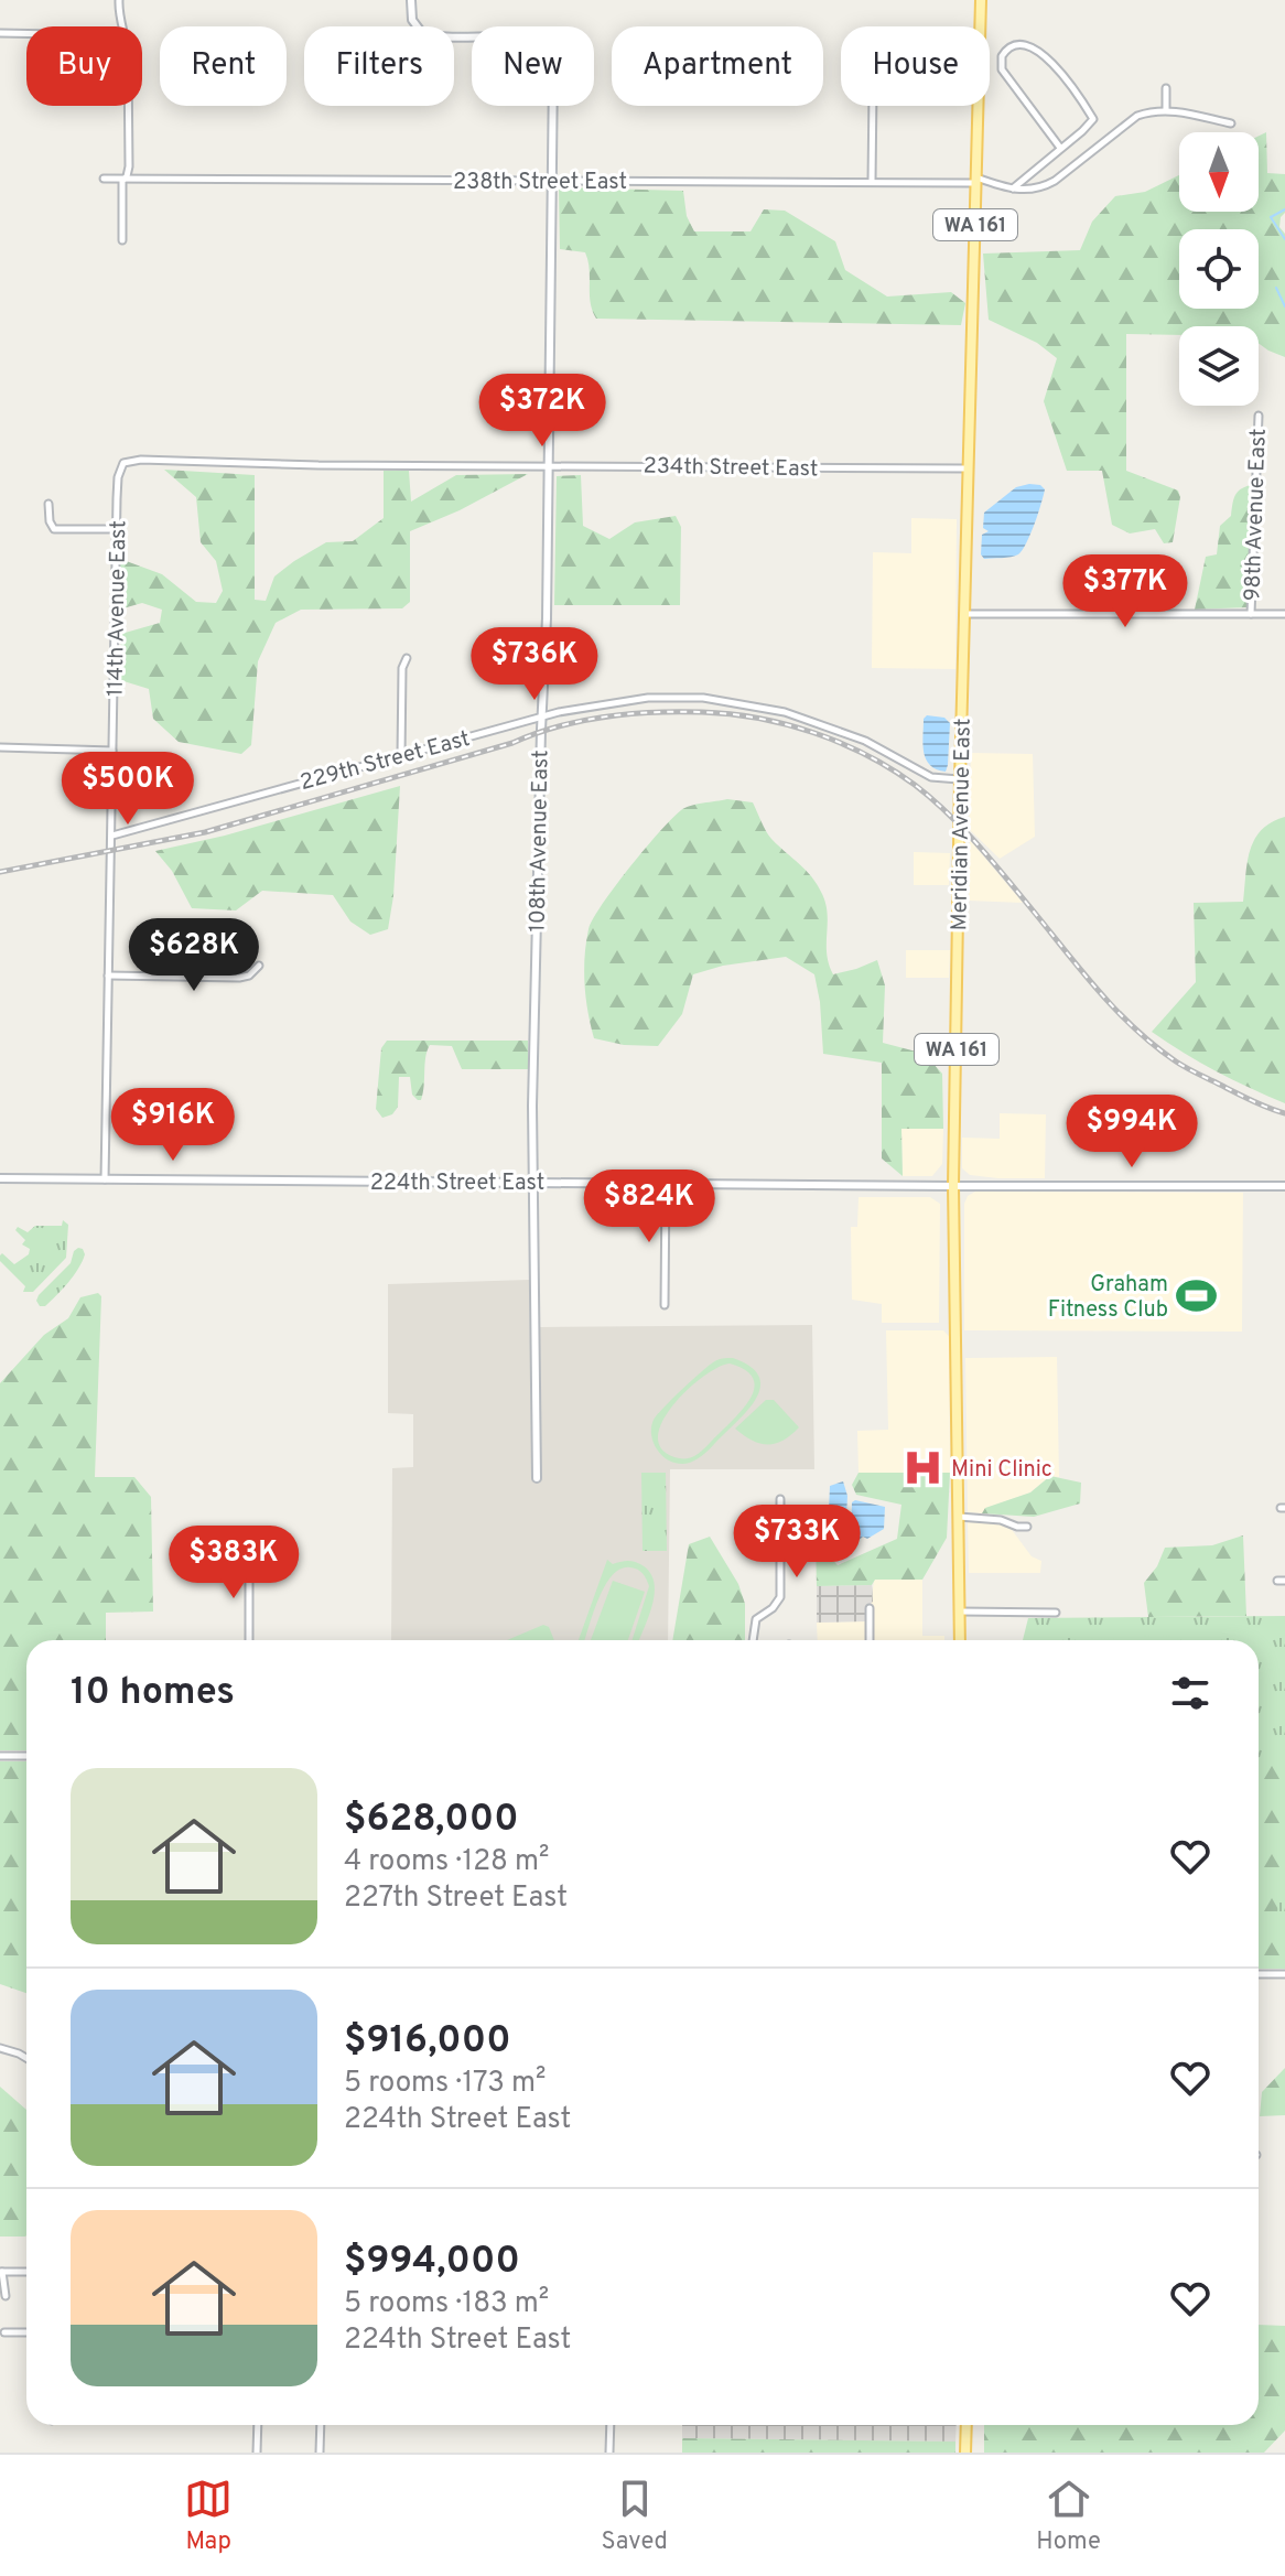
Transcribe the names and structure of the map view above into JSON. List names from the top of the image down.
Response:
{
  "streets": {
    "main road": ["WA 161", "Meridian Avenue East"],
    "street": [
      "238th Street East",
      "234th Street East",
      "98th Avenue East",
      "114th Avenue East",
      "229th Street East",
      "108th Avenue East",
      "224th Street East"
    ]
  },
  "crossings": [
    ["238th Street East", "Meridian Avenue East"],
    ["238th Street East", "108th Avenue East"],
    ["234th Street East", "114th Avenue East"],
    ["234th Street East", "Meridian Avenue East"],
    ["234th Street East", "108th Avenue East"],
    ["114th Avenue East", "229th Street East"],
    ["114th Avenue East", "224th Street East"],
    ["229th Street East", "Meridian Avenue East"],
    ["229th Street East", "108th Avenue East"],
    ["Meridian Avenue East", "224th Street East"],
    ["108th Avenue East", "224th Street East"]
  ],
  "places": {
    "sports": ["Graham Fitness Club"],
    "hospital": ["Mini Clinic"]
  },
  "north": "bottom",
  "page": {
    "chip": [
      "Buy",
      "Rent",
      "Filters",
      "New",
      "Apartment",
      "House"
    ],
    "price": [
      "$372K",
      "$377K",
      "$736K",
      "$500K",
      "$628K",
      "$916K",
      "$994K",
      "$824K",
      "$733K",
      "$383K"
    ],
    "heading": "10 homes",
    "list": [
      {
        "name": "$628,000",
        "note": "4 rooms · 128 m² · 227th Street East"
      },
      {
        "name": "$916,000",
        "note": "5 rooms · 173 m² · 224th Street East"
      },
      {
        "name": "$994,000",
        "note": "5 rooms · 183 m² · 224th Street East"
      }
    ],
    "tabs": ["Map", "Saved", "Home"]
  }
}
